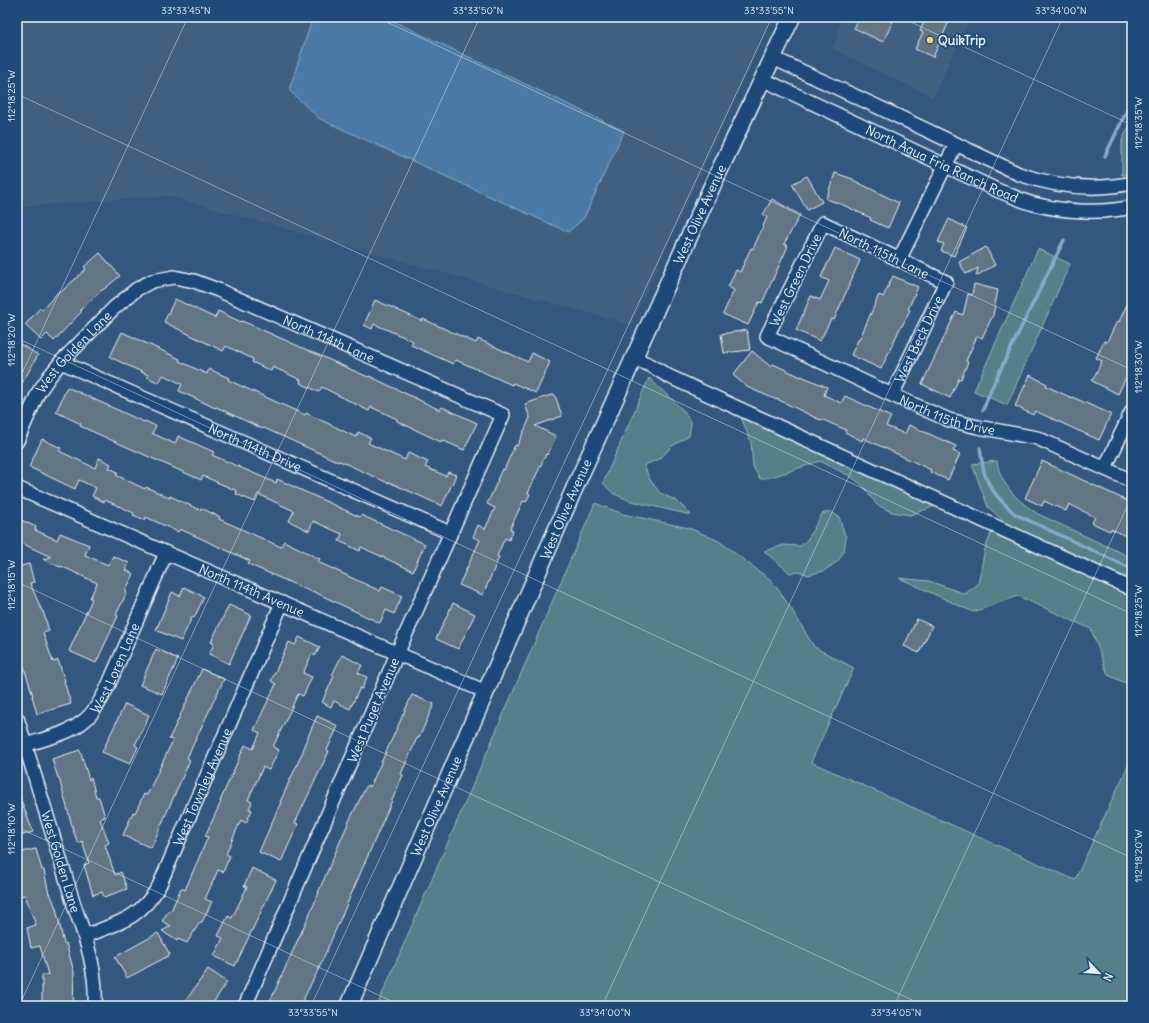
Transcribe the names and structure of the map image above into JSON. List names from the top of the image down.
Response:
{
  "streets": {
    "main road": ["West Olive Avenue"],
    "street": [
      "North Agua Fria Ranch Road",
      "North 115th Lane",
      "West Green Drive",
      "North 114th Lane",
      "West Beck Drive",
      "West Golden Lane",
      "North 115th Drive",
      "North 114th Drive",
      "North 114th Avenue",
      "West Loren Lane",
      "West Puget Avenue",
      "West Townley Avenue"
    ]
  },
  "crossings": [
    ["North Agua Fria Ranch Road", "West Olive Avenue"],
    ["West Olive Avenue", "North 114th Avenue"],
    ["North 115th Lane", "West Green Drive"],
    ["North 115th Lane", "West Beck Drive"],
    ["West Green Drive", "North 115th Drive"],
    ["North 114th Lane", "West Golden Lane"],
    ["North 114th Lane", "West Puget Avenue"],
    ["West Beck Drive", "North 115th Drive"],
    ["West Golden Lane", "North 114th Drive"],
    ["West Golden Lane", "West Loren Lane"],
    ["West Golden Lane", "West Townley Avenue"],
    ["North 114th Drive", "West Puget Avenue"],
    ["North 114th Avenue", "West Loren Lane"],
    ["North 114th Avenue", "West Puget Avenue"],
    ["North 114th Avenue", "West Townley Avenue"]
  ],
  "places": ["QuikTrip"],
  "north": "bottom right",
  "coordinates": [
    "33°33'45\"N",
    "33°33'50\"N",
    "33°33'55\"N",
    "33°34'00\"N",
    "112°18'25\"W",
    "112°18'35\"W",
    "112°18'20\"W",
    "112°18'30\"W",
    "112°18'15\"W",
    "112°18'10\"W",
    "33°34'05\"N"
  ]
}
